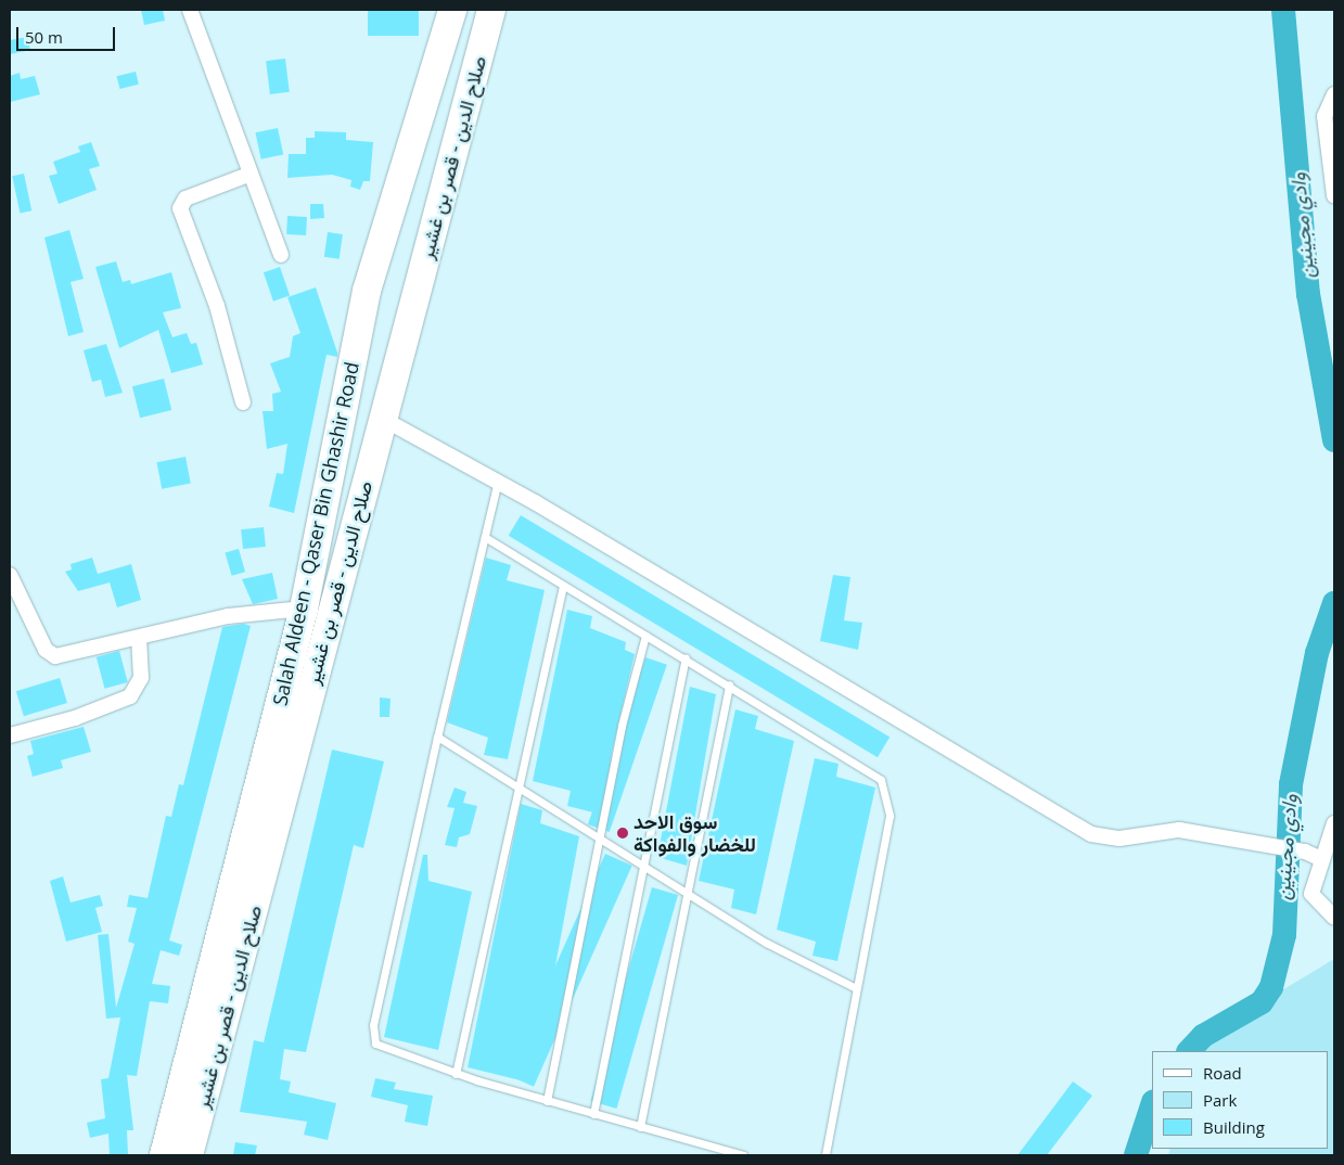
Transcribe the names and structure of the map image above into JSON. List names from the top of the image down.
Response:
{
  "streets": {
    "highway": ["صلاح الدين - قصر بن غشير", "Salah Aldeen - Qaser Bin Ghashir Road"]
  },
  "water": ["وادي مجينين"],
  "places": ["سوق الاحد للخضار والفواكة"],
  "legend": ["Road", "Park", "Building"],
  "scale_bar": "50 m"
}
